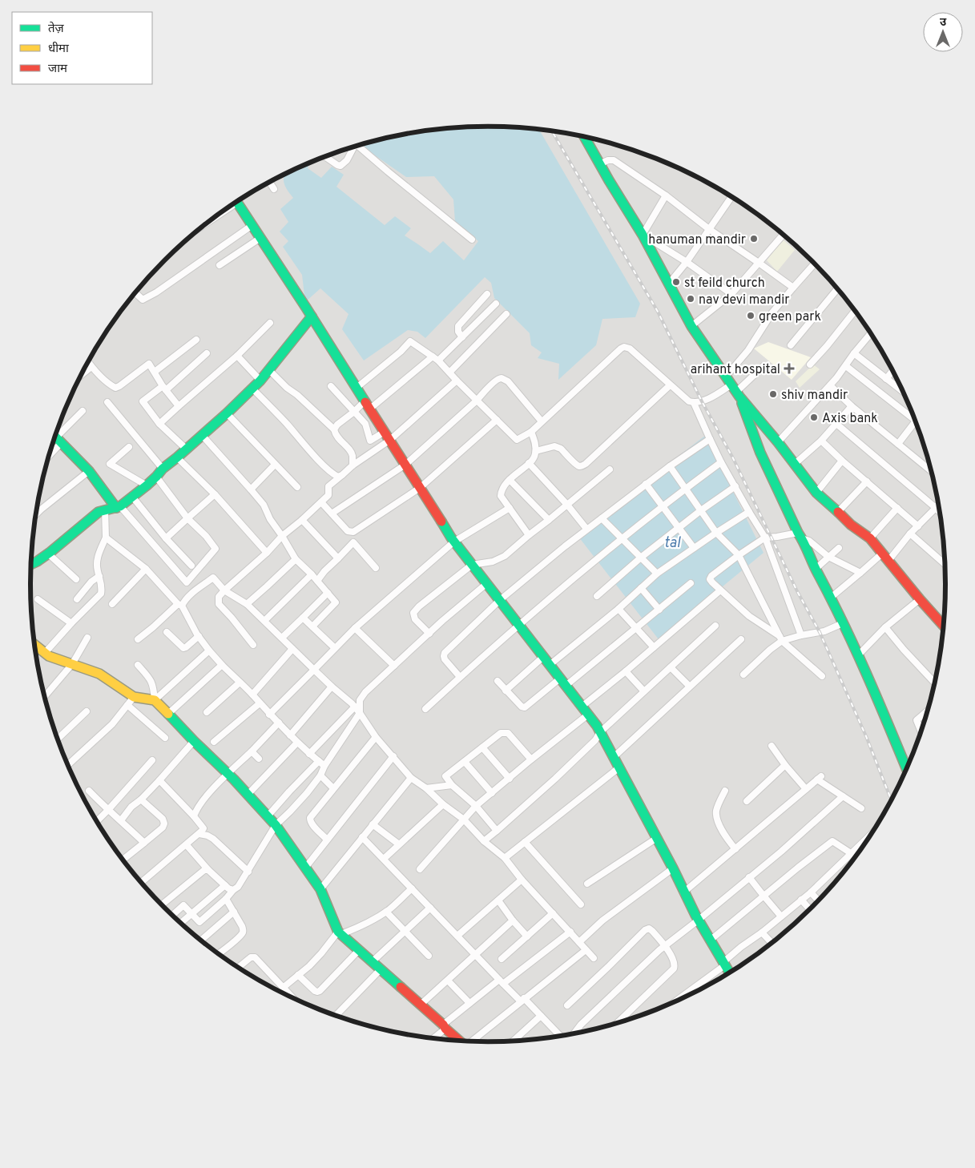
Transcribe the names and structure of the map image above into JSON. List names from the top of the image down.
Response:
{
  "water": ["tal"],
  "places": {
    "other": [
      "hanuman mandir",
      "st feild church",
      "nav devi mandir",
      "green park",
      "shiv mandir",
      "Axis bank"
    ],
    "health": ["arihant hospital"]
  },
  "legend": ["तेज़", "धीमा", "जाम"],
  "north": "top"
}
